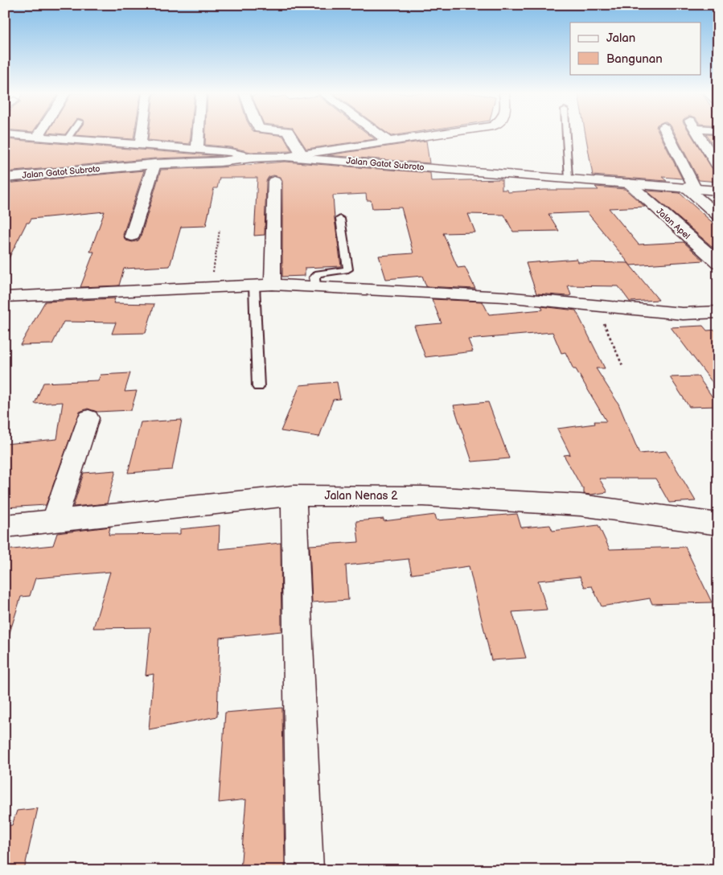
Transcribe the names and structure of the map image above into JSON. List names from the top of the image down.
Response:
{
  "streets": {
    "street": ["Jalan Gatot Subroto", "Jalan Apel", "Jalan Nenas 2"]
  },
  "crossings": [
    ["Jalan Gatot Subroto", "Jalan Apel"]
  ],
  "legend": ["Jalan", "Bangunan"]
}
